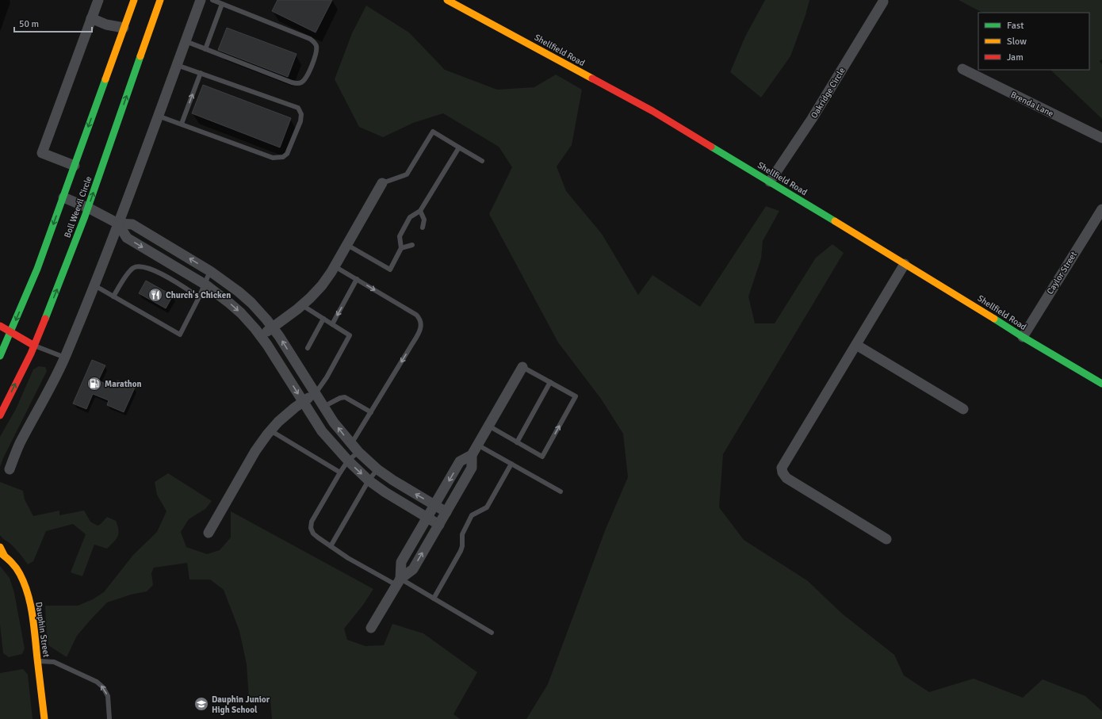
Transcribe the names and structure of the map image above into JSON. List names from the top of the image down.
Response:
{
  "streets": {
    "main road": ["Shellfield Road", "Boll Weevil Circle", "Dauphin Street"],
    "street": ["Oakridge Circle", "Brenda Lane", "Caylor Street"]
  },
  "crossings": [
    ["Shellfield Road", "Oakridge Circle"],
    ["Shellfield Road", "Caylor Street"]
  ],
  "places": {
    "restaurant": ["Church's Chicken"],
    "fuel station": ["Marathon"],
    "school or university": ["Dauphin Junior High School"]
  },
  "legend": ["Fast", "Slow", "Jam"],
  "scale_bar": "50 m"
}
